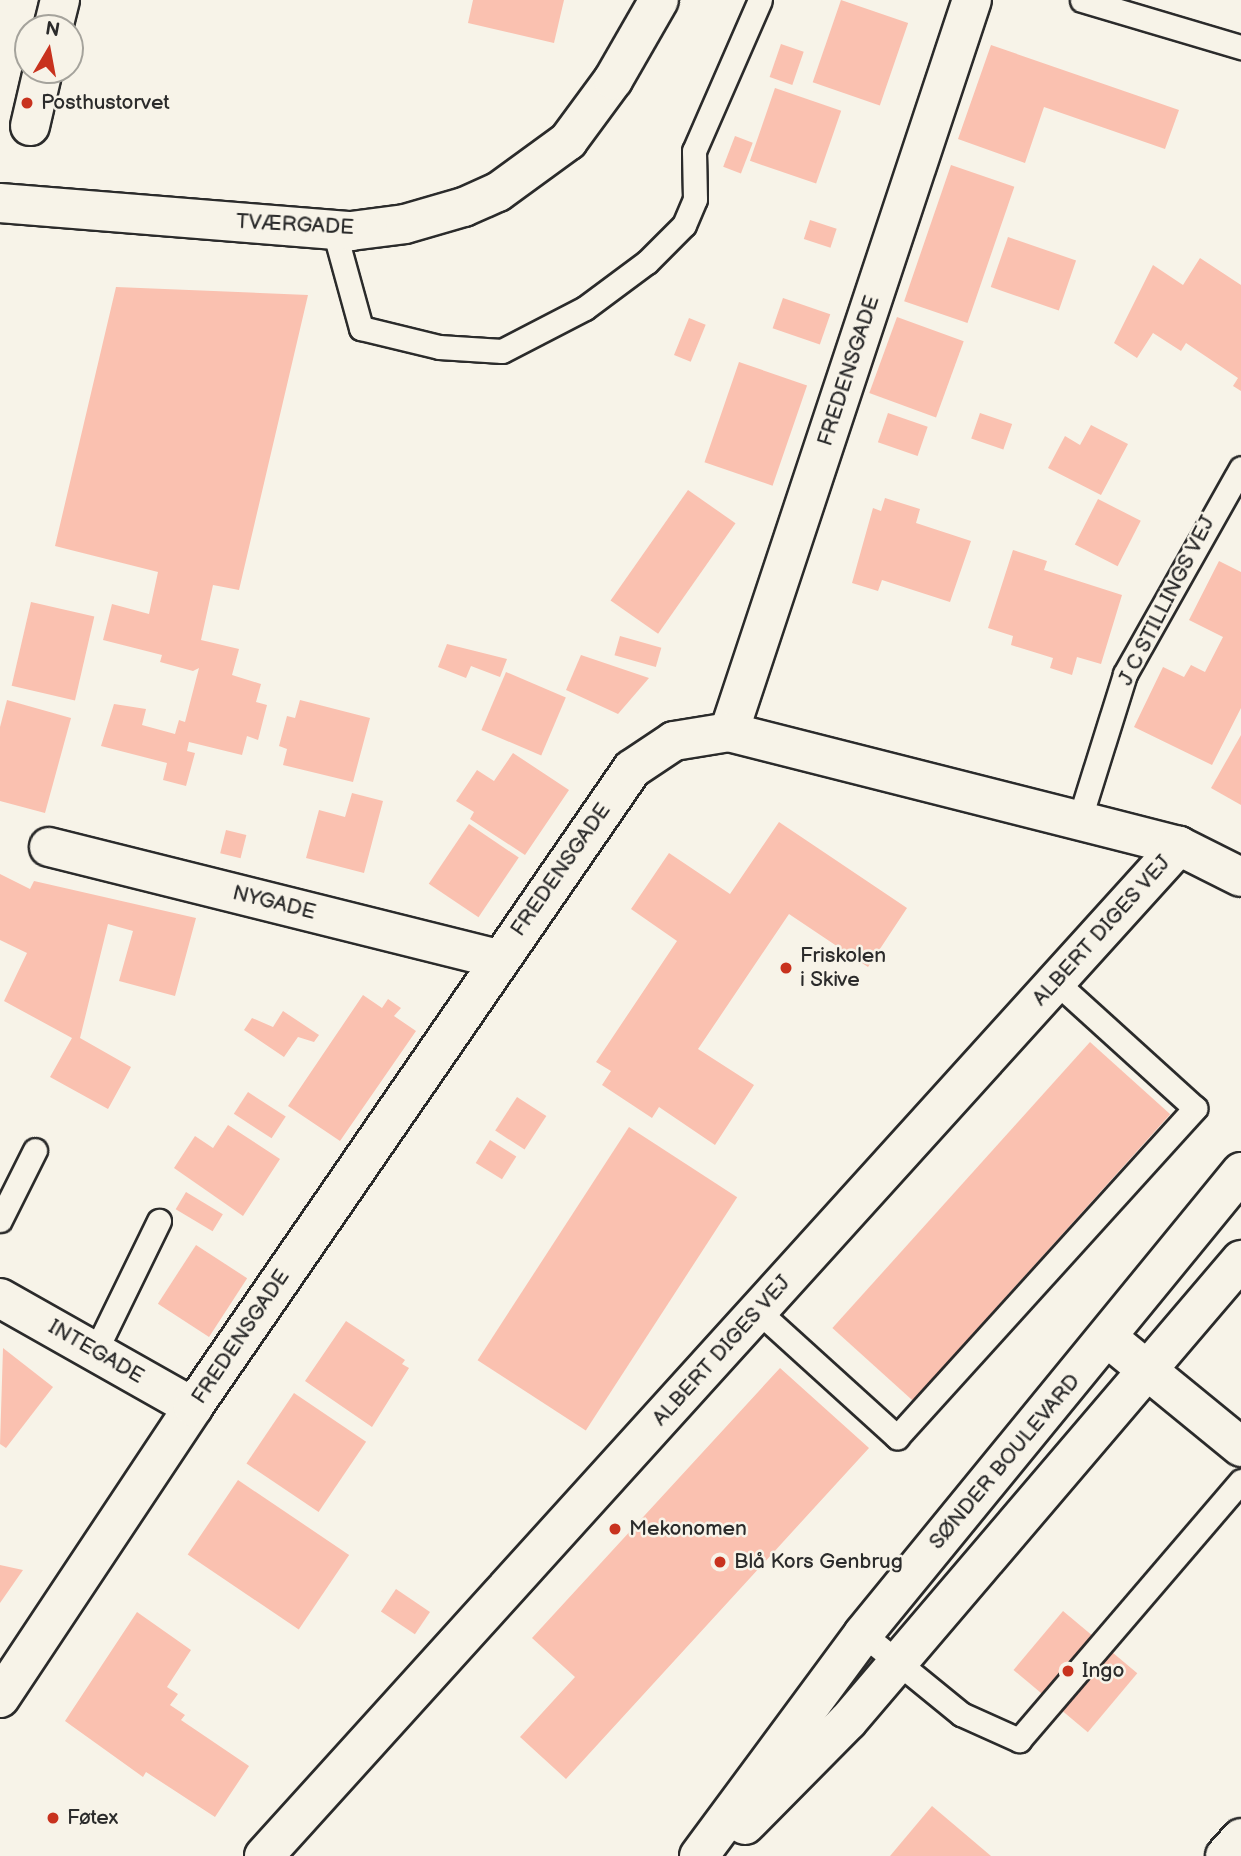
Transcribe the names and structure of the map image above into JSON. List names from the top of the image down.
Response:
{
  "streets": {
    "street": [
      "TVÆRGADE",
      "FREDENSGADE",
      "NYGADE",
      "ALBERT DIGES VEJ",
      "INTEGADE",
      "SØNDER BOULEVARD"
    ],
    "lane": ["J C STILLINGS VEJ"]
  },
  "crossings": [
    ["FREDENSGADE", "NYGADE"],
    ["FREDENSGADE", "INTEGADE"]
  ],
  "places": [
    "Posthustorvet",
    "Friskolen i Skive",
    "Mekonomen",
    "Blå Kors Genbrug",
    "Ingo",
    "Føtex"
  ],
  "north": "top"
}
